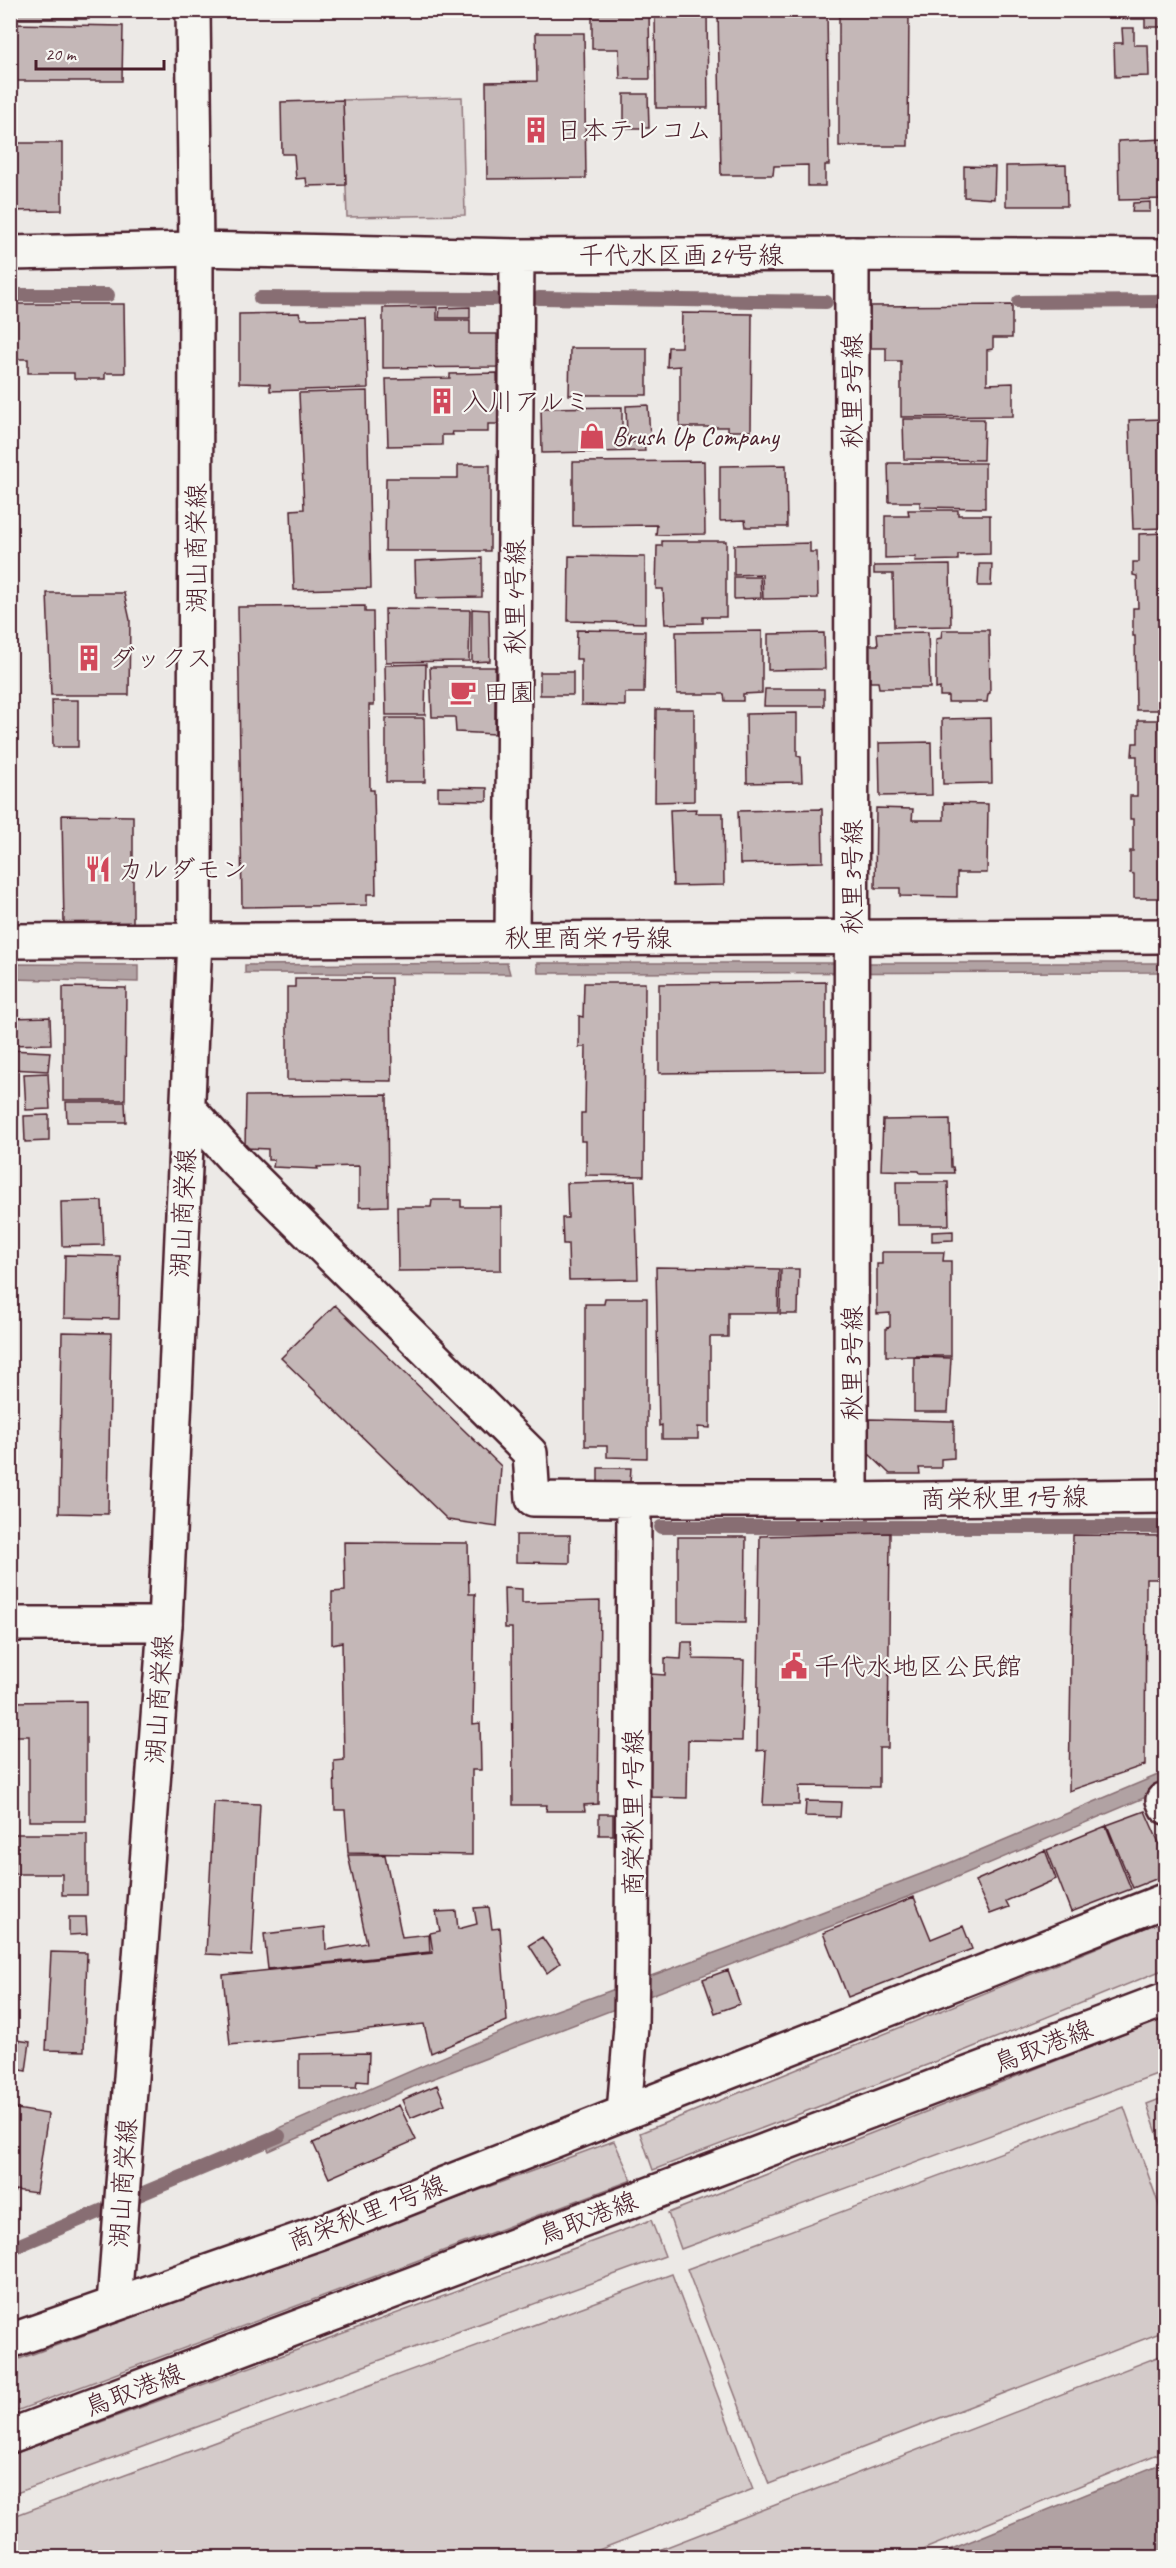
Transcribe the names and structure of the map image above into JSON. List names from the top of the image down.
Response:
{
  "streets": {
    "street": [
      "千代水区画24号線",
      "秋里3号線",
      "湖山商栄線",
      "秋里4号線",
      "秋里商栄1号線",
      "商栄秋里1号線",
      "鳥取港線"
    ]
  },
  "crossings": [
    ["千代水区画24号線", "秋里3号線"],
    ["千代水区画24号線", "湖山商栄線"],
    ["千代水区画24号線", "秋里4号線"],
    ["秋里3号線", "秋里商栄1号線"],
    ["秋里3号線", "商栄秋里1号線"],
    ["湖山商栄線", "秋里商栄1号線"],
    ["湖山商栄線", "商栄秋里1号線"],
    ["秋里4号線", "秋里商栄1号線"]
  ],
  "places": {
    "building": ["日本テレコム", "入川アルミ", "ダックス"],
    "shop": ["Brush Up Company"],
    "cafe": ["田園"],
    "restaurant": ["カルダモン"],
    "public building": ["千代水地区公民館"]
  },
  "scale_bar": "20 m"
}
